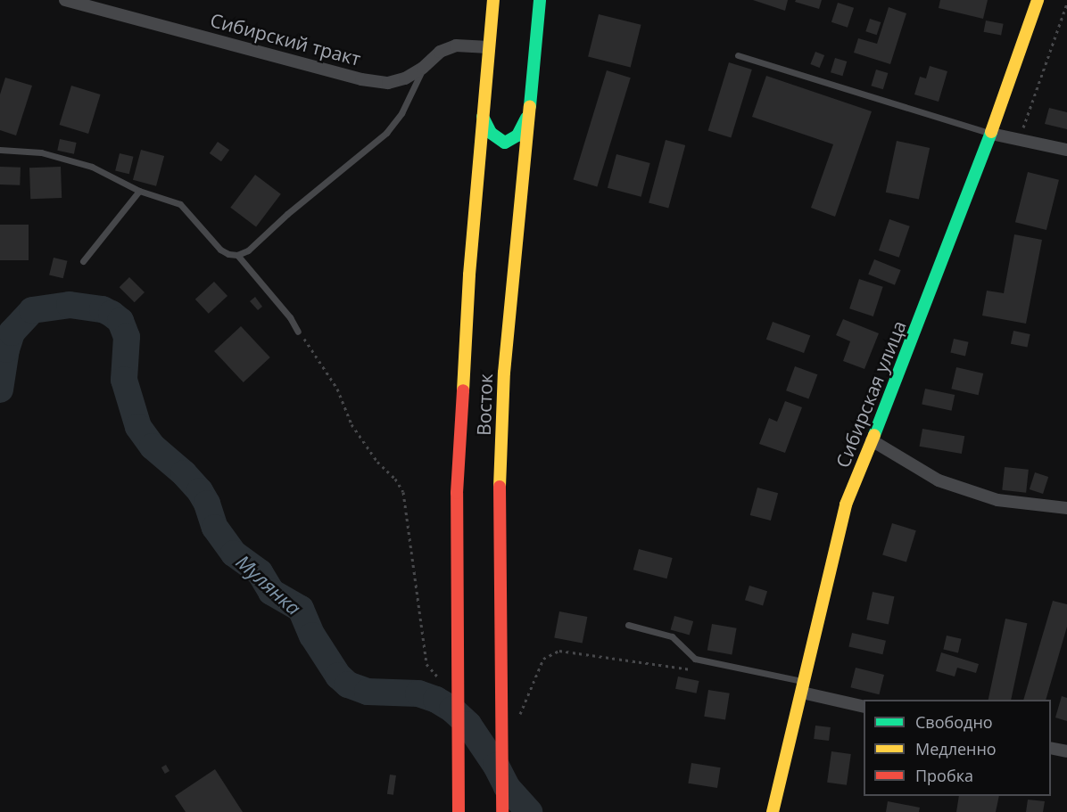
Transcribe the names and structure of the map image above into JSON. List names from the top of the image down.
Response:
{
  "streets": {
    "main road": ["Сибирская улица", "Восток"],
    "street": ["Сибирский тракт"]
  },
  "crossings": [
    ["Сибирский тракт", "Восток"]
  ],
  "water": ["Мулянка"],
  "legend": ["Свободно", "Медленно", "Пробка"]
}
